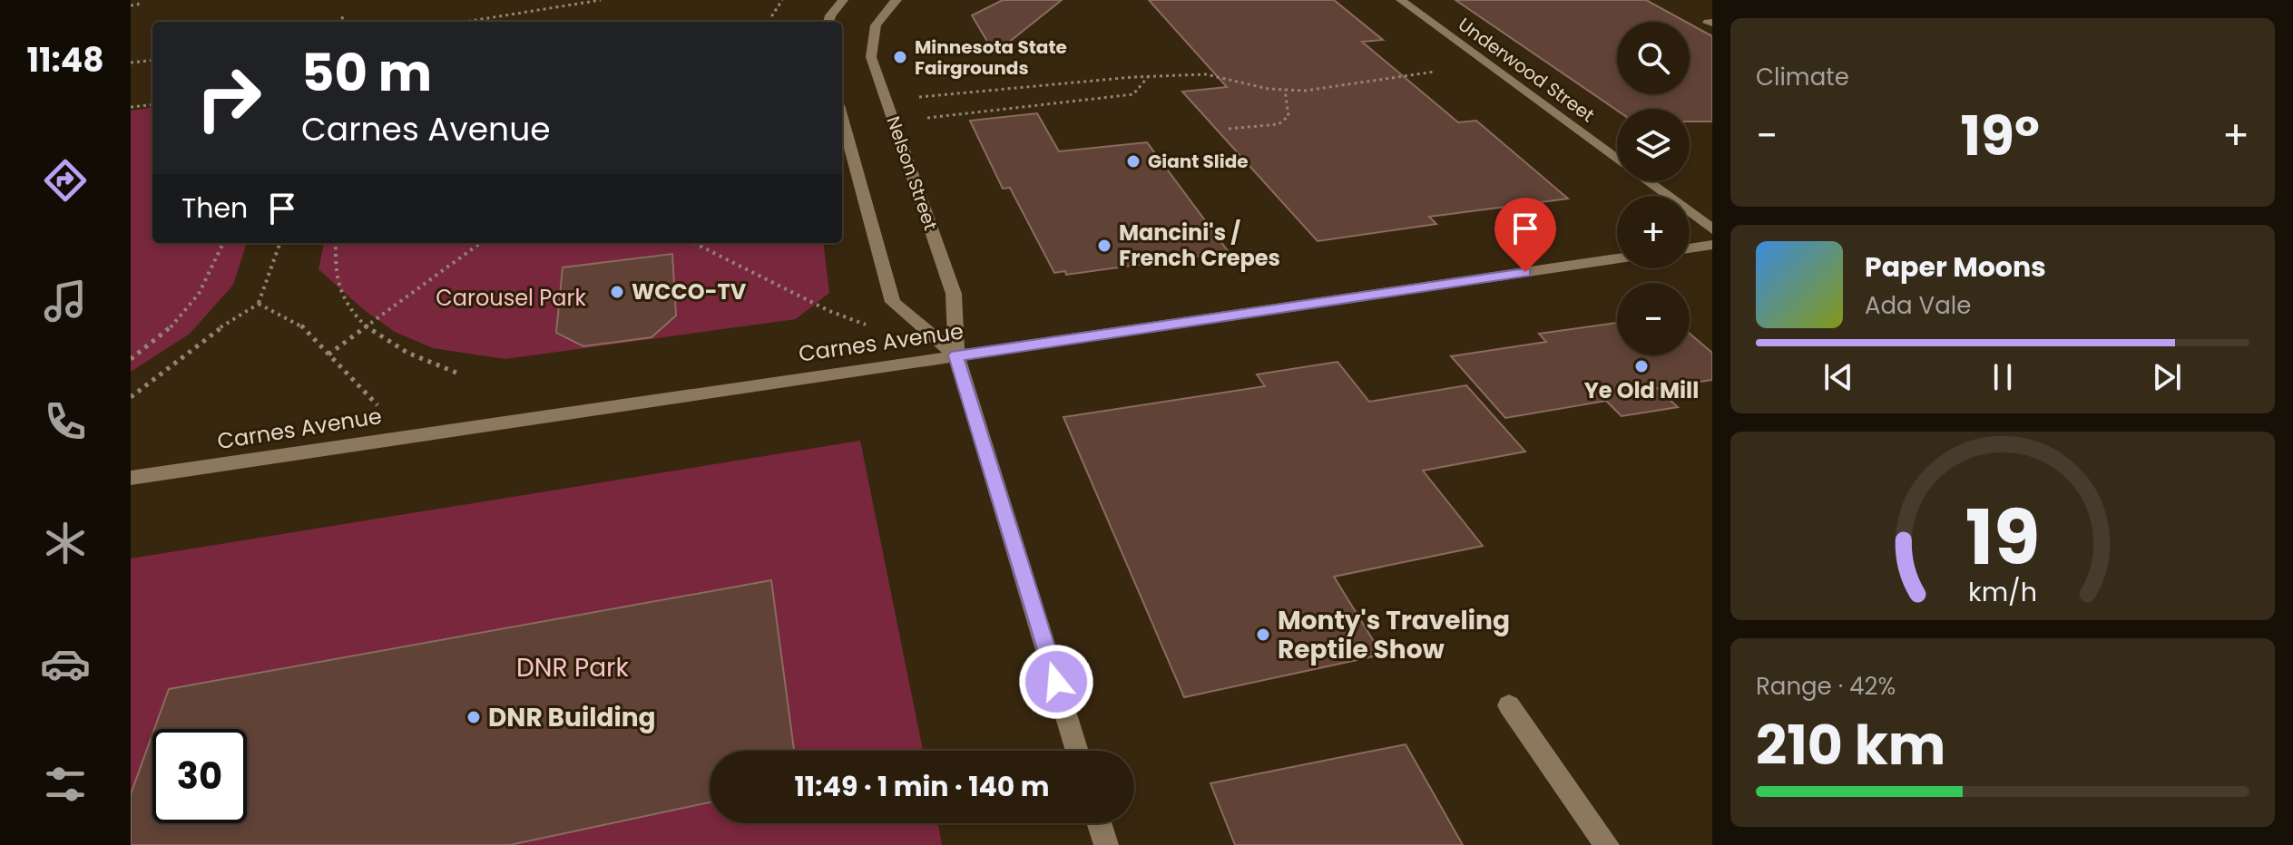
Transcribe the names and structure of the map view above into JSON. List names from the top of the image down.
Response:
{
  "streets": {
    "street": ["Underwood Street", "Nelson Street", "Carnes Avenue"]
  },
  "crossings": [
    ["Nelson Street", "Carnes Avenue"]
  ],
  "parks": ["Carousel Park", "DNR Park"],
  "places": [
    "Minnesota State Fairgrounds",
    "Giant Slide",
    "Mancini's / French Crepes",
    "WCCO-TV",
    "Ye Old Mill",
    "Monty's Traveling Reptile Show",
    "DNR Building"
  ],
  "page": {
    "tabs": "11:48",
    "tile": [
      "Climate",
      ["Range · 42%", "210 km"]
    ],
    "map_buttons": ["+", "−"],
    "turn": ["50 m", "Carnes Avenue"],
    "heat": ["−", "19°", "+"],
    "then": "Then",
    "song": ["Paper Moons", "Ada Vale"],
    "limit": "30",
    "trip": "11:49 · 1 min · 140 m",
    "gauge": ["19", "km/h"]
  }
}
